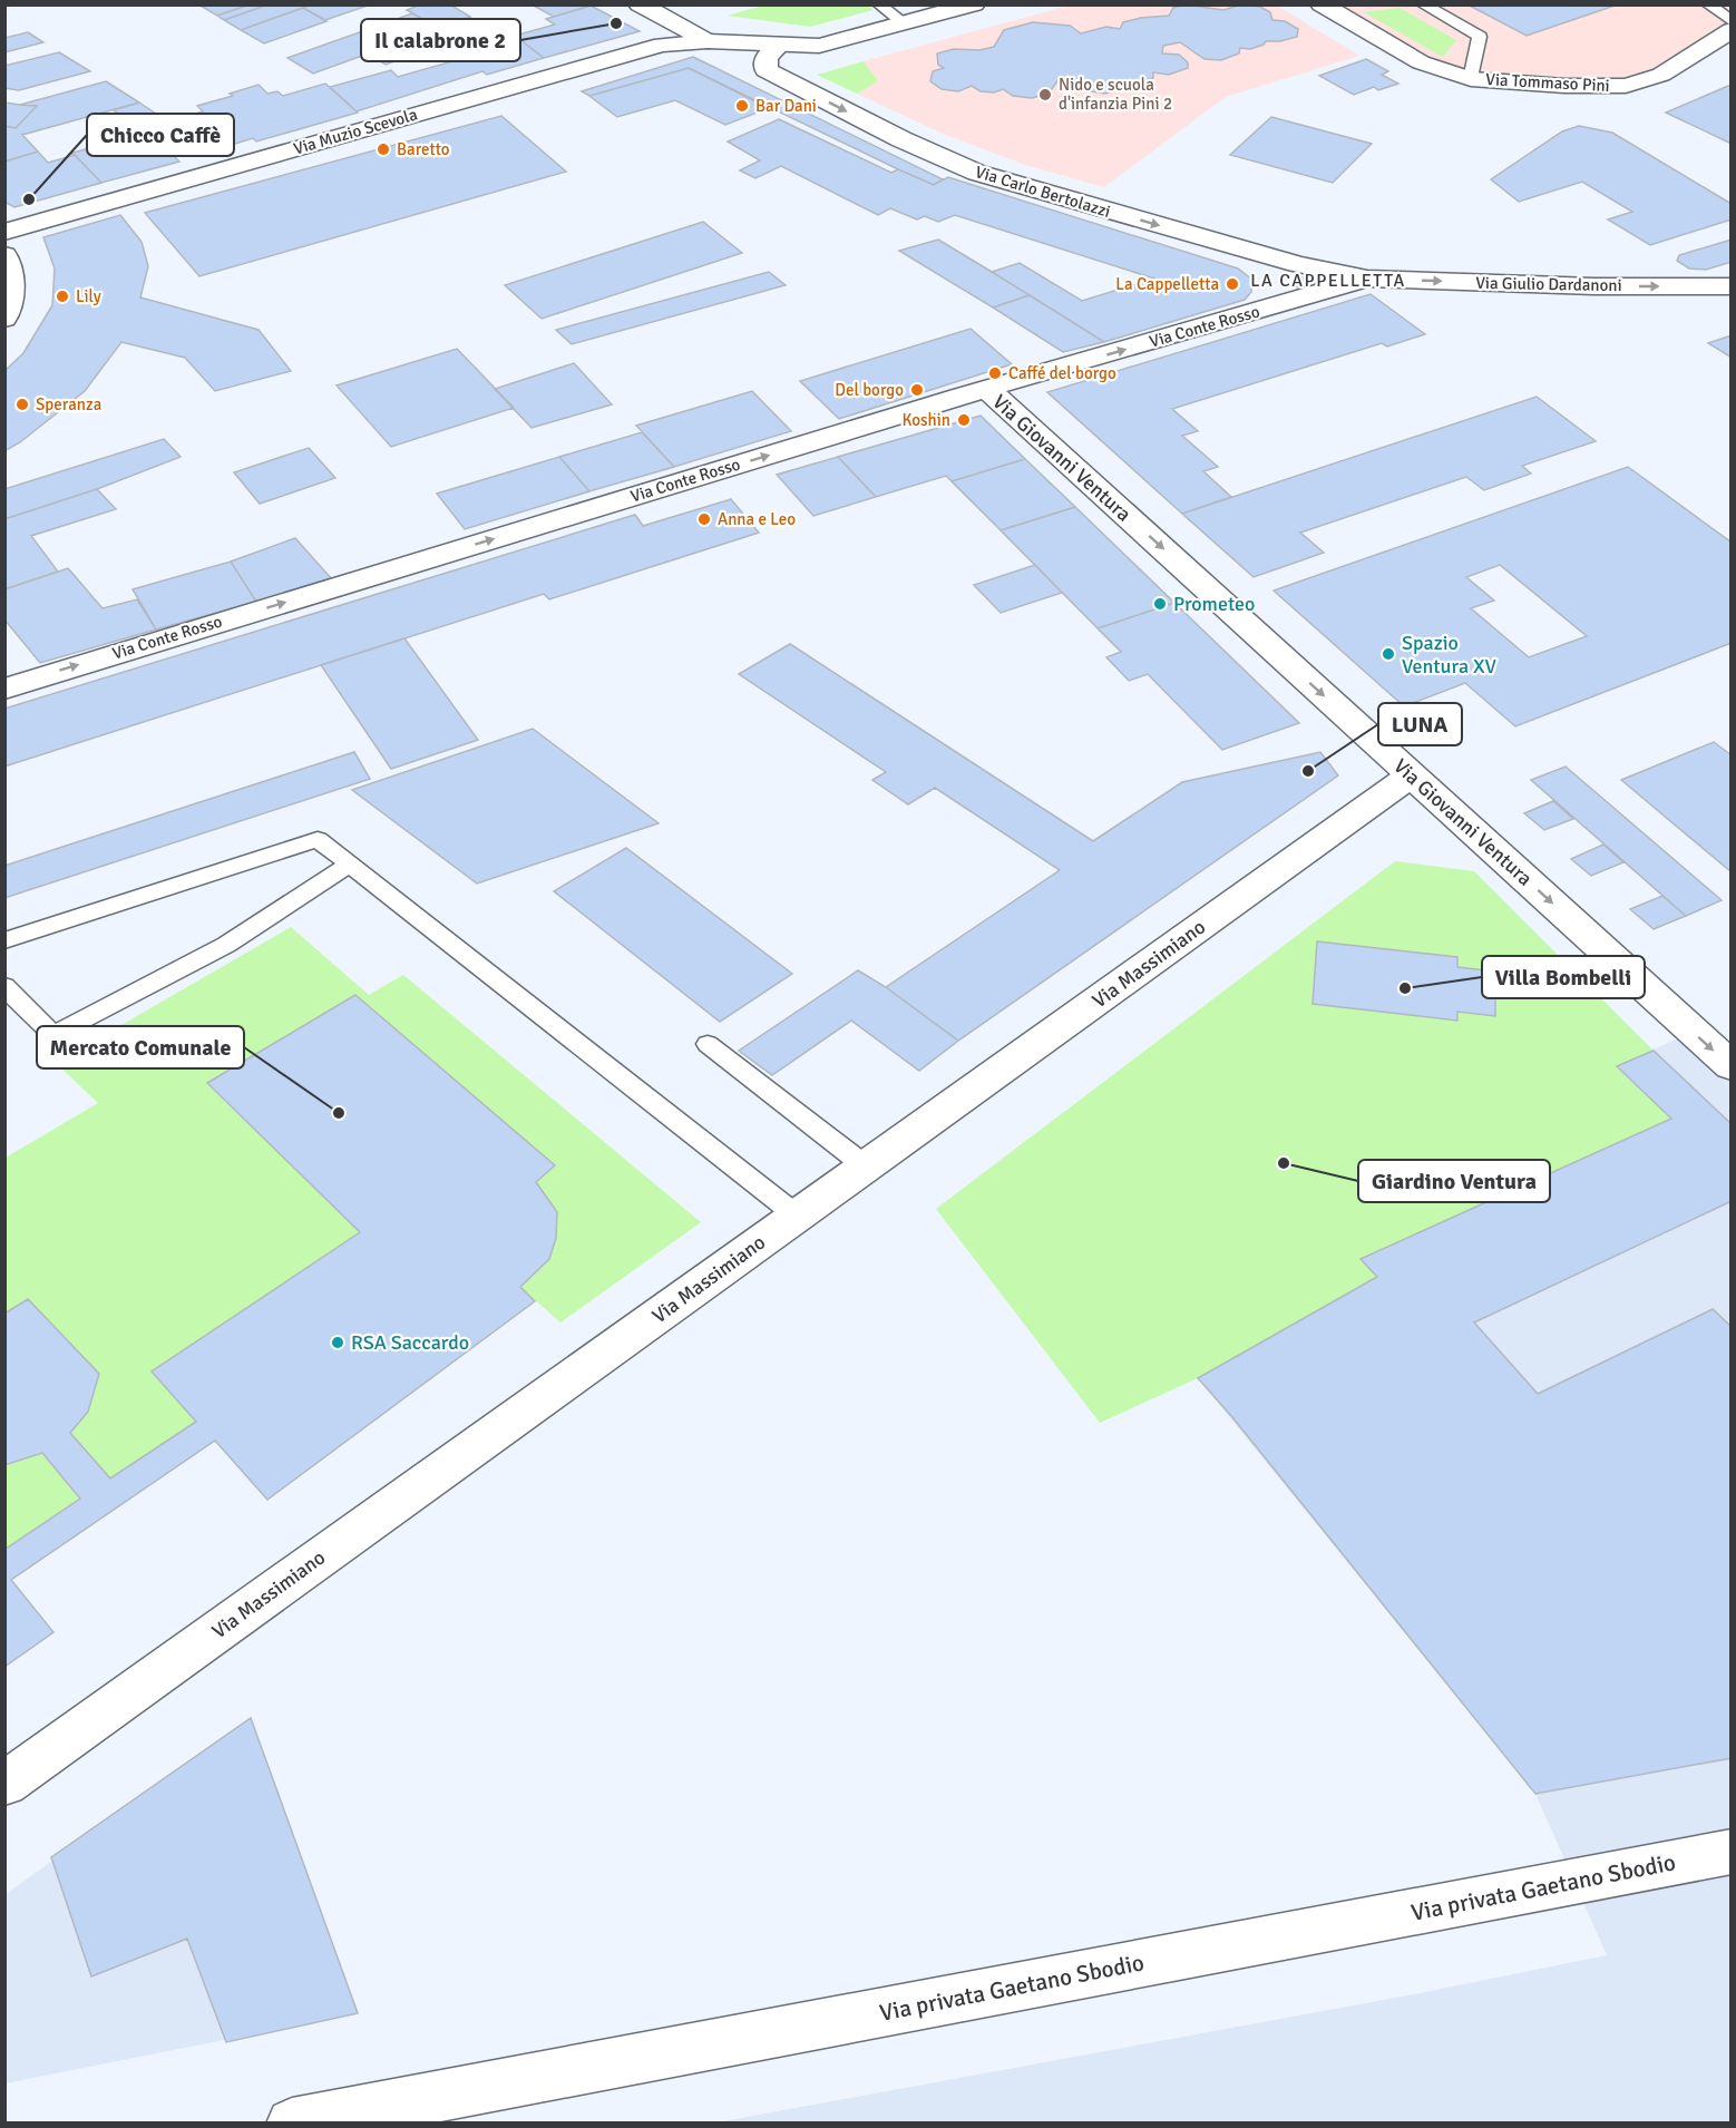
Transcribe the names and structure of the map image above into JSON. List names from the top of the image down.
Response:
{
  "streets": {
    "street": [
      "Via Tommaso Pini",
      "Via Muzio Scevola",
      "Via Carlo Bertolazzi",
      "Via Giulio Dardanoni",
      "Via Conte Rosso",
      "Via Giovanni Ventura",
      "Via Massimiano",
      "Via privata Gaetano Sbodio"
    ]
  },
  "crossings": [
    ["Via Carlo Bertolazzi", "Via Giulio Dardanoni"],
    ["Via Carlo Bertolazzi", "Via Conte Rosso"],
    ["Via Giulio Dardanoni", "Via Conte Rosso"],
    ["Via Conte Rosso", "Via Giovanni Ventura"],
    ["Via Giovanni Ventura", "Via Massimiano"]
  ],
  "one_way": [
    "Via Carlo Bertolazzi",
    "Via Giulio Dardanoni",
    "Via Conte Rosso",
    "Via Giovanni Ventura"
  ],
  "districts": ["LA CAPPELLETTA"],
  "places": [
    "Il calabrone 2",
    "Nido e scuola d'infanzia Pini 2",
    "Bar Dani",
    "Baretto",
    "Chicco Caffè",
    "La Cappelletta",
    "Lily",
    "Caffé del borgo",
    "Del borgo",
    "Speranza",
    "Koshin",
    "Anna e Leo",
    "Prometeo",
    "Spazio Ventura XV",
    "LUNA",
    "Villa Bombelli",
    "Mercato Comunale",
    "Giardino Ventura",
    "RSA Saccardo"
  ]
}
